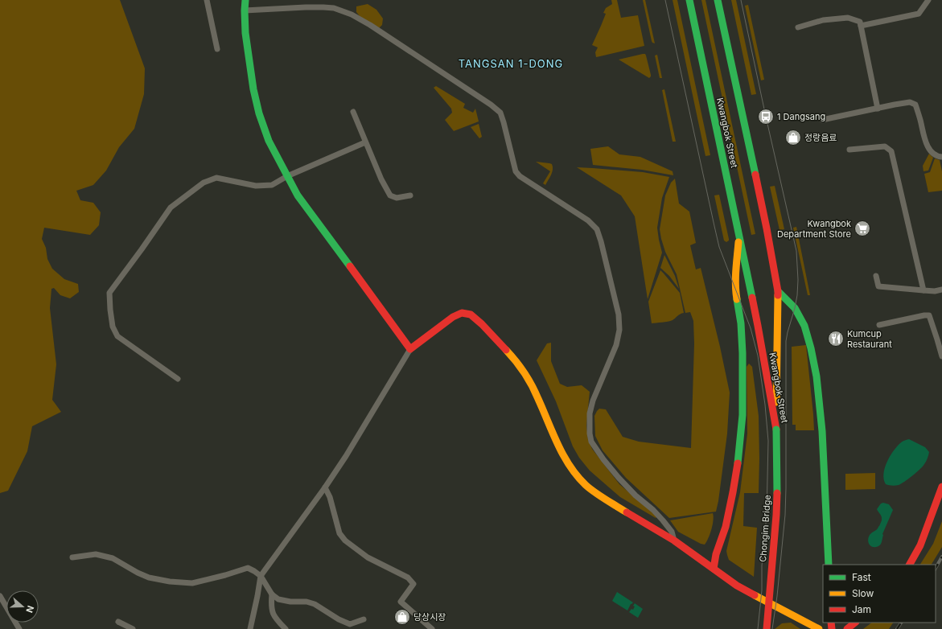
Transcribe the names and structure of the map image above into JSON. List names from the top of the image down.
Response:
{
  "streets": {
    "main road": ["Kwangbok Street", "Chongim Bridge"]
  },
  "crossings": [
    ["Kwangbok Street", "Chongim Bridge"]
  ],
  "districts": ["TANGSAN 1-DONG"],
  "places": {
    "bus stop": ["1 Dangsang"],
    "shop": ["정랑음료", "당상시장"],
    "supermarket": ["Kwangbok Department Store"],
    "restaurant": ["Kumcup Restaurant"]
  },
  "legend": ["Fast", "Slow", "Jam"],
  "north": "right"
}
